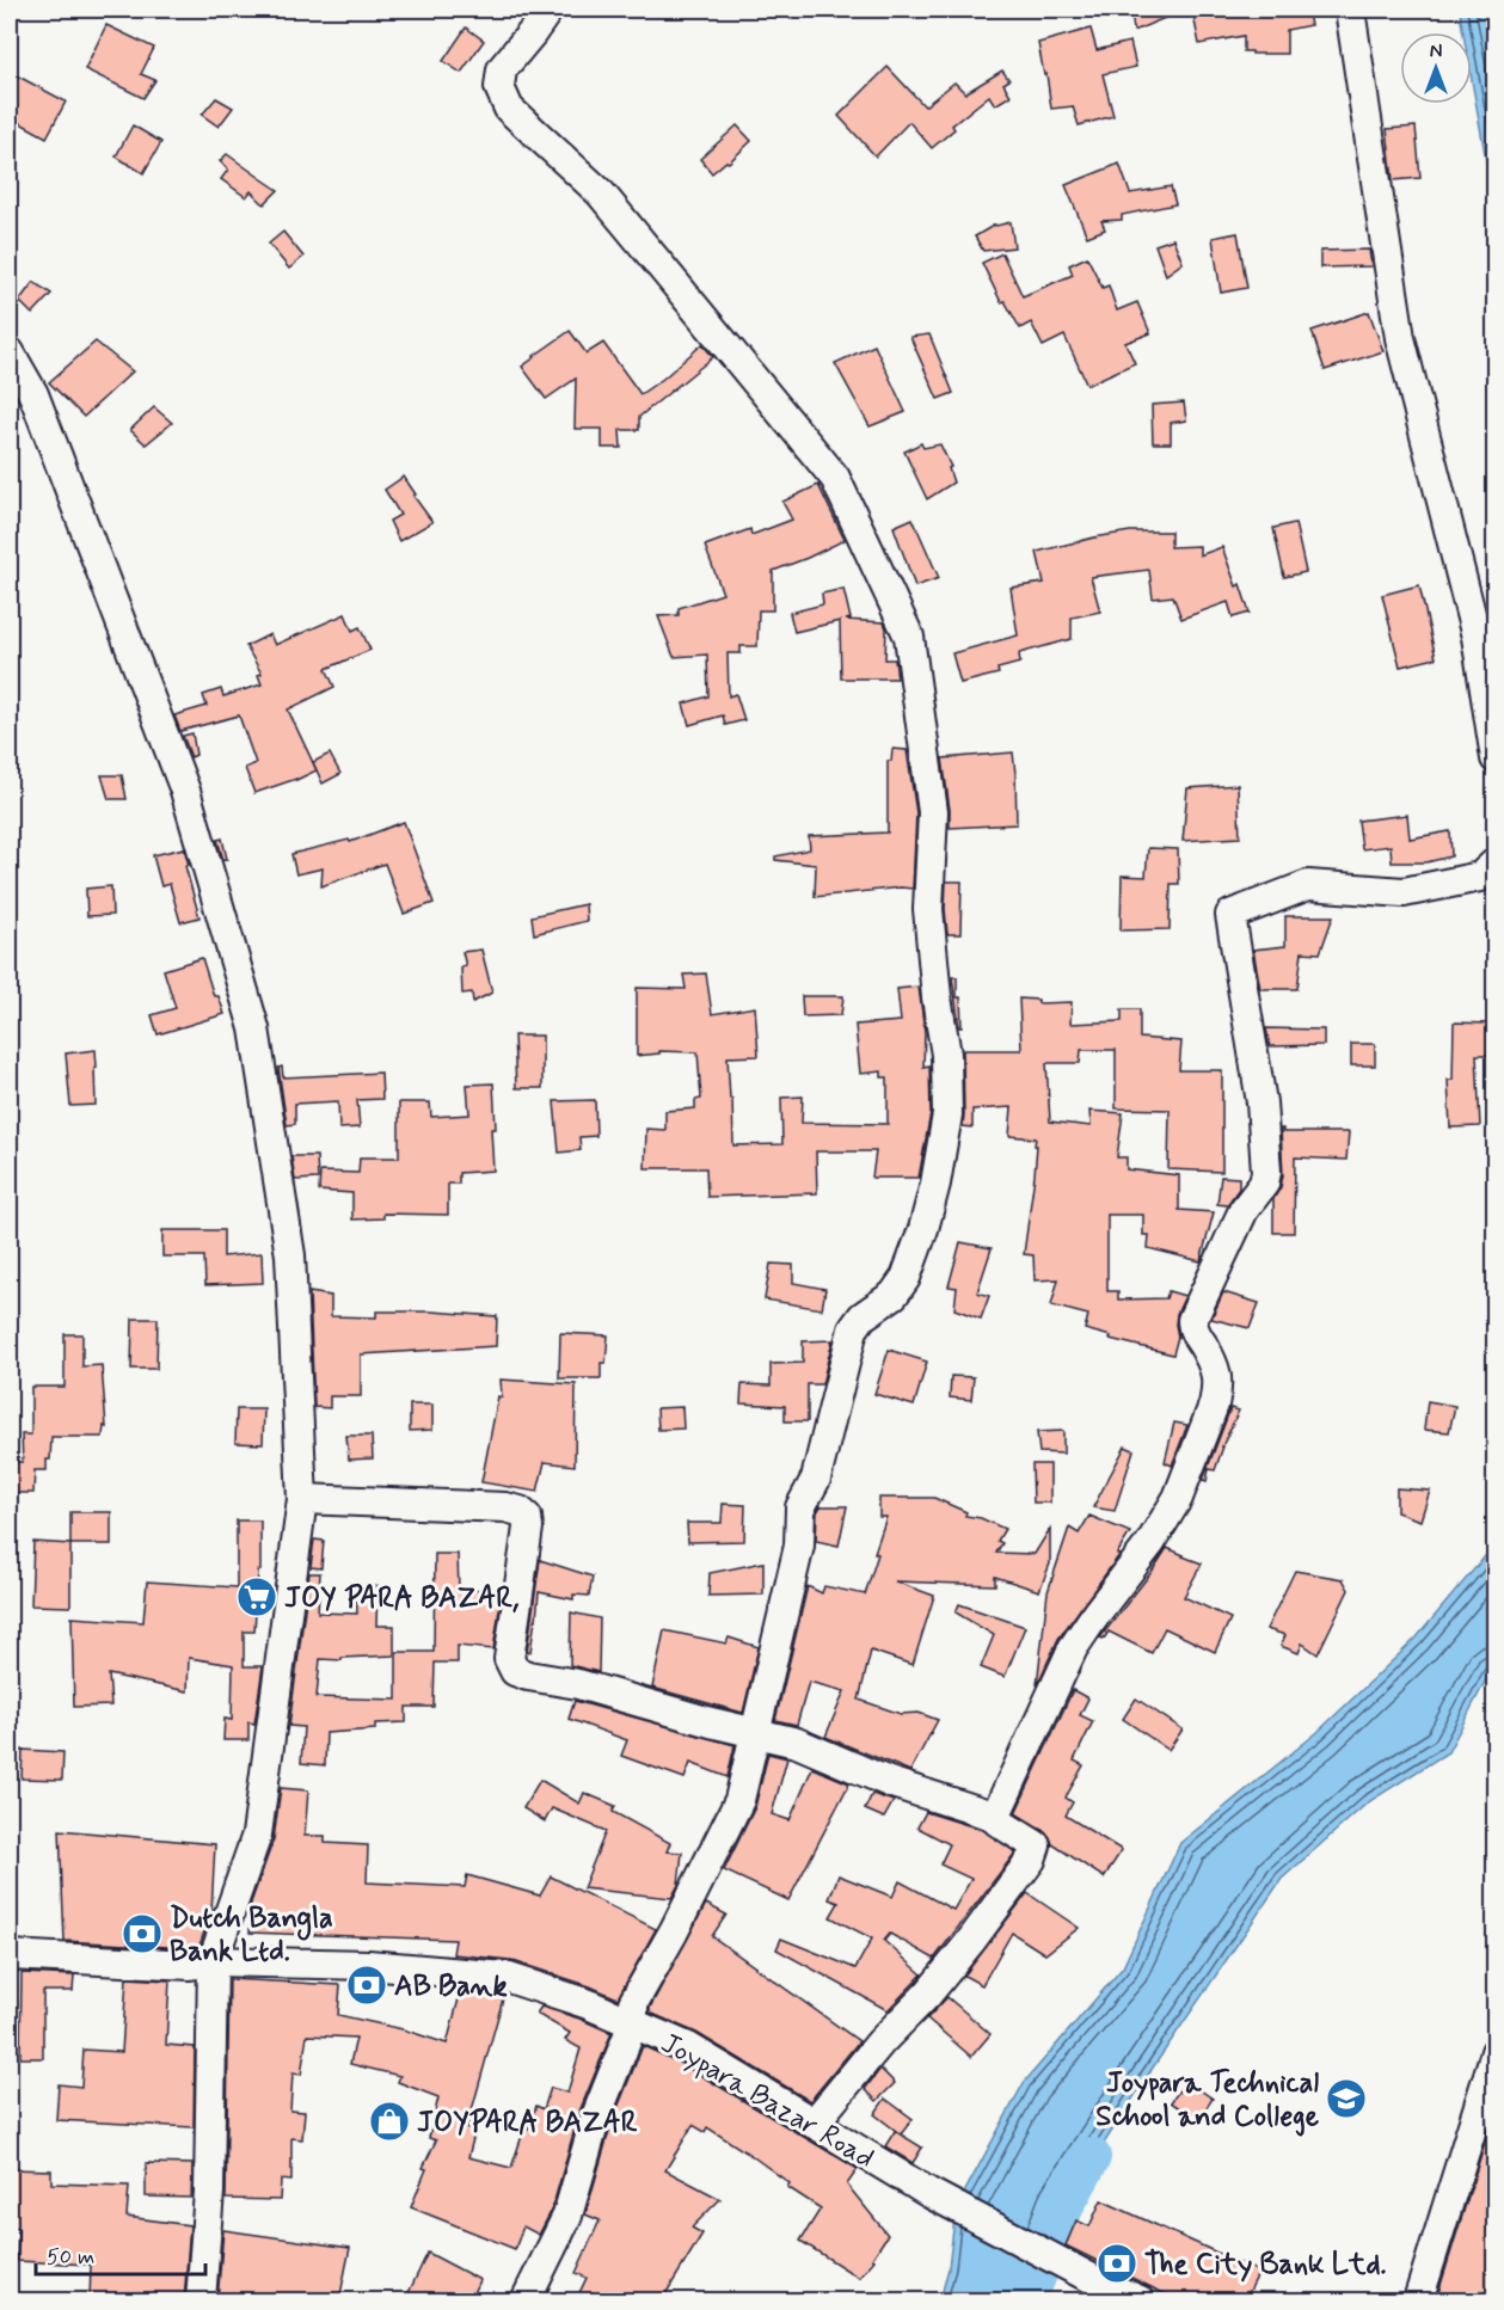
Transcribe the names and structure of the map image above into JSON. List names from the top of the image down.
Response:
{
  "streets": {
    "street": ["Joypara Bazar Road"]
  },
  "places": {
    "supermarket": ["JOY PARA BAZAR,"],
    "bank": ["Dutch Bangla Bank Ltd.", "AB Bank", "The City Bank Ltd."],
    "school or university": ["Joypara Technical School and College"],
    "shop": ["JOYPARA BAZAR"]
  },
  "scale_bar": "50 m",
  "north": "top"
}
